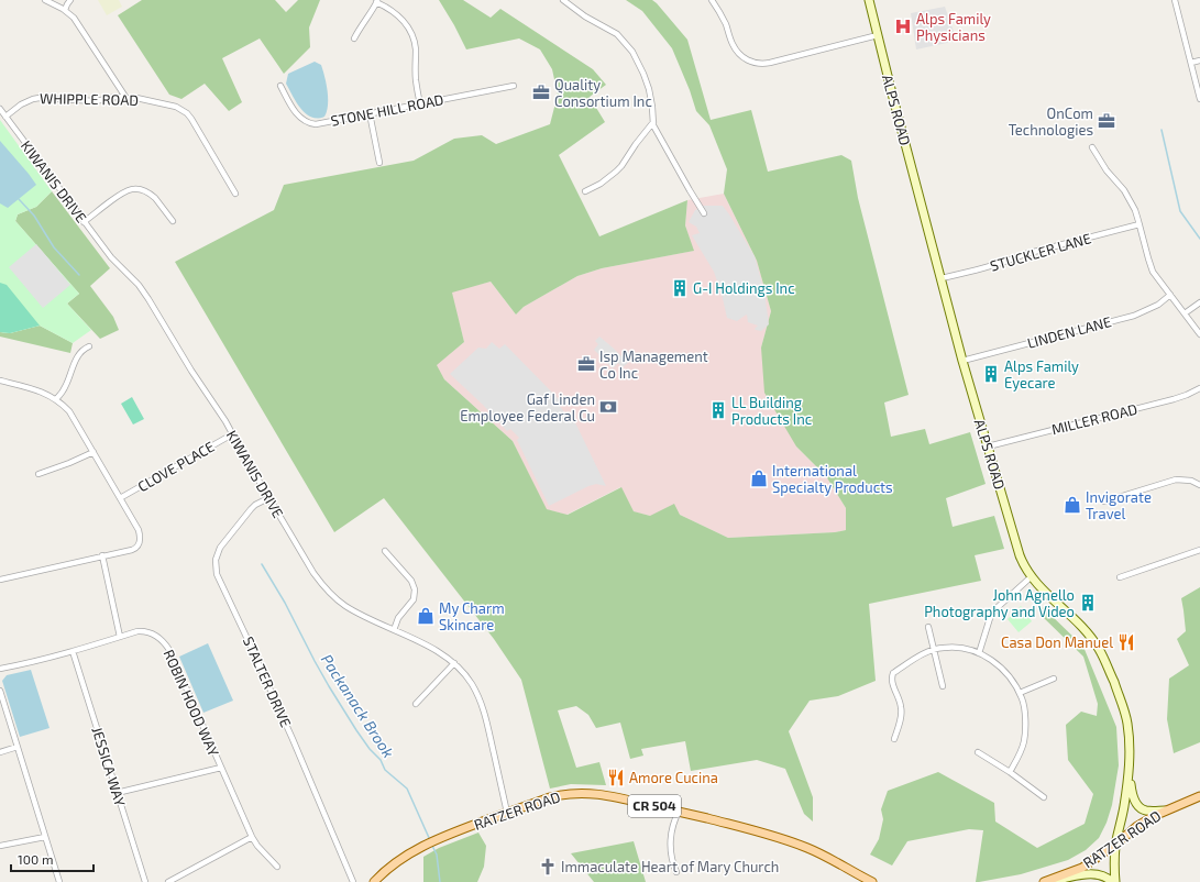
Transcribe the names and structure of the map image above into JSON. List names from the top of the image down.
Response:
{
  "streets": {
    "main road": ["ALPS ROAD", "CR 504", "RATZER ROAD"],
    "street": [
      "WHIPPLE ROAD",
      "STONE HILL ROAD",
      "KIWANIS DRIVE",
      "STUCKLER LANE",
      "LINDEN LANE",
      "MILLER ROAD",
      "CLOVE PLACE",
      "STALTER DRIVE",
      "ROBIN HOOD WAY",
      "JESSICA WAY"
    ]
  },
  "crossings": [
    ["WHIPPLE ROAD", "KIWANIS DRIVE"],
    ["ALPS ROAD", "STUCKLER LANE"],
    ["ALPS ROAD", "LINDEN LANE"],
    ["ALPS ROAD", "MILLER ROAD"],
    ["ALPS ROAD", "RATZER ROAD"],
    ["KIWANIS DRIVE", "CLOVE PLACE"],
    ["KIWANIS DRIVE", "STALTER DRIVE"],
    ["KIWANIS DRIVE", "RATZER ROAD"],
    ["ROBIN HOOD WAY", "JESSICA WAY"]
  ],
  "water": ["Packanack Brook"],
  "places": {
    "hospital": ["Alps Family Physicians"],
    "office": ["Quality Consortium Inc", "OnCom Technologies", "Isp Management Co Inc"],
    "building": [
      "G-I Holdings Inc",
      "Alps Family Eyecare",
      "LL Building Products Inc",
      "John Agnello Photography and Video"
    ],
    "bank": ["Gaf Linden Employee Federal Cu"],
    "shop": ["International Specialty Products", "Invigorate Travel", "My Charm Skincare"],
    "restaurant": ["Casa Don Manuel", "Amore Cucina"],
    "church": ["Immaculate Heart of Mary Church"]
  },
  "scale_bar": "100 m"
}
